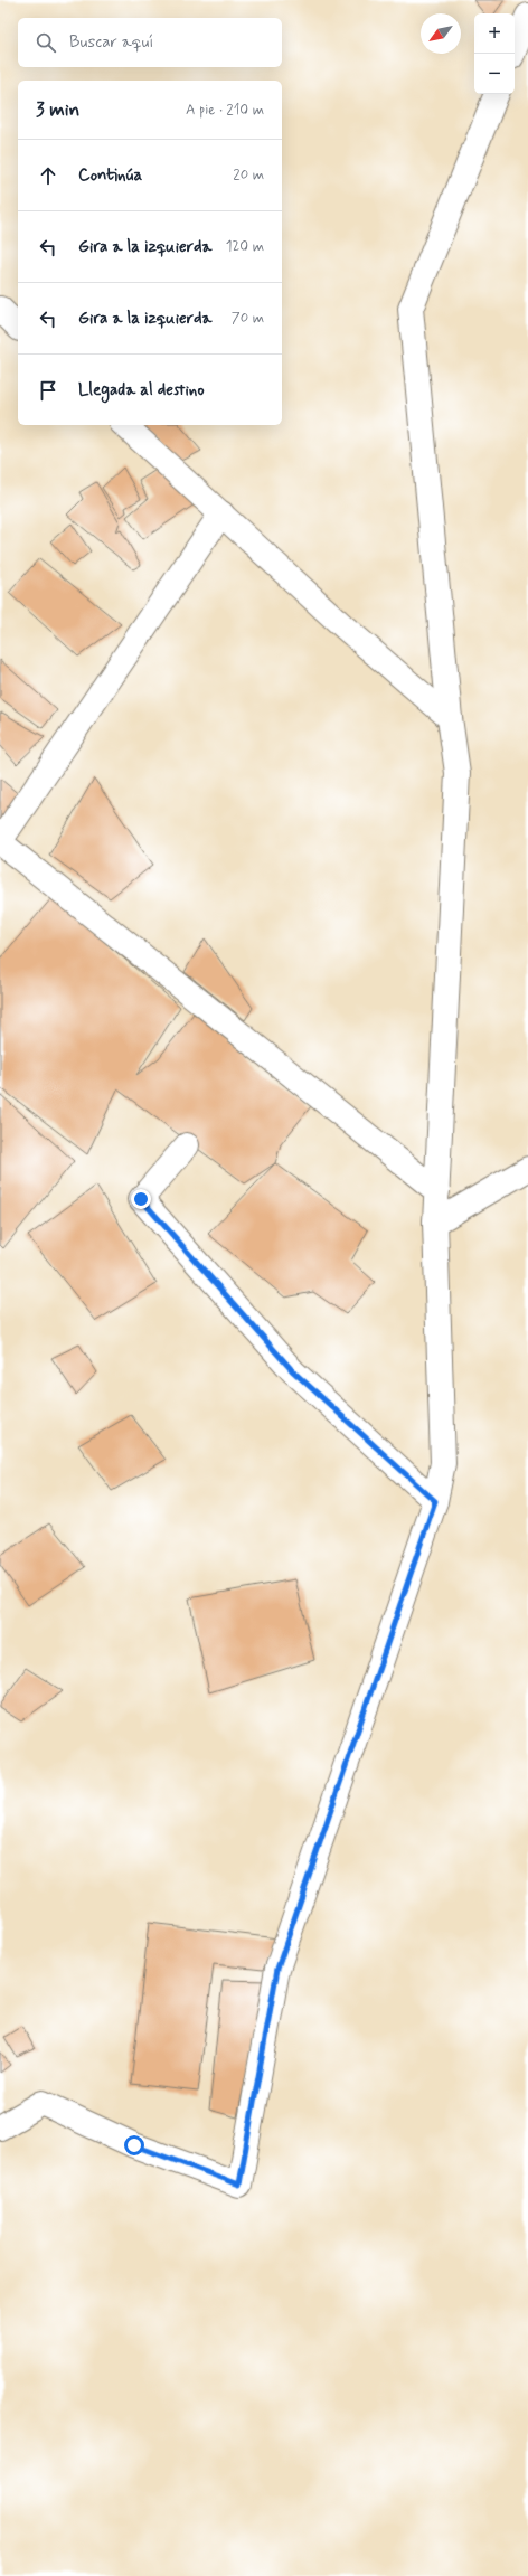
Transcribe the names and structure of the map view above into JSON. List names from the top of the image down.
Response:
{
  "north": "bottom left",
  "page": {
    "map_buttons": ["+", "−"],
    "search": "Buscar aquí",
    "heading": ["3 min", "A pie · 210 m"],
    "list": [
      ["Continúa", "20 m"],
      ["Gira a la izquierda", "120 m"],
      ["Gira a la izquierda", "70 m"],
      "Llegada al destino"
    ]
  }
}
